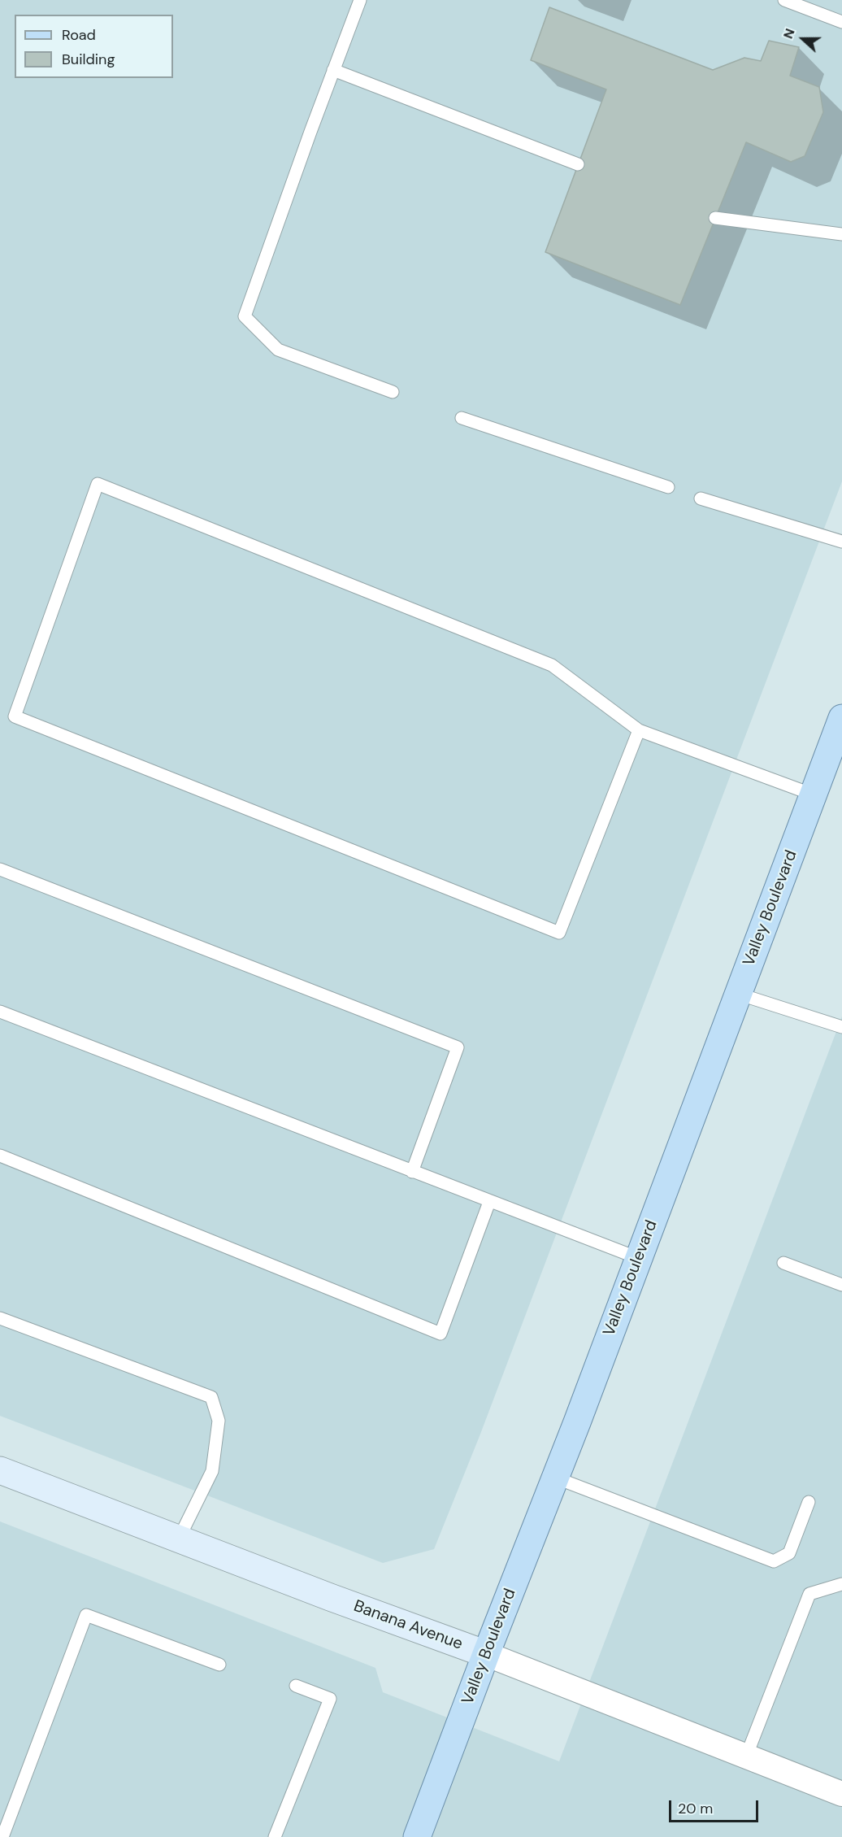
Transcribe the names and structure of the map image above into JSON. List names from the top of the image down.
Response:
{
  "streets": {
    "main road": ["Valley Boulevard"],
    "street": ["Banana Avenue"]
  },
  "crossings": [
    ["Valley Boulevard", "Banana Avenue"]
  ],
  "legend": ["Road", "Building"],
  "scale_bar": "20 m",
  "north": "left"
}
